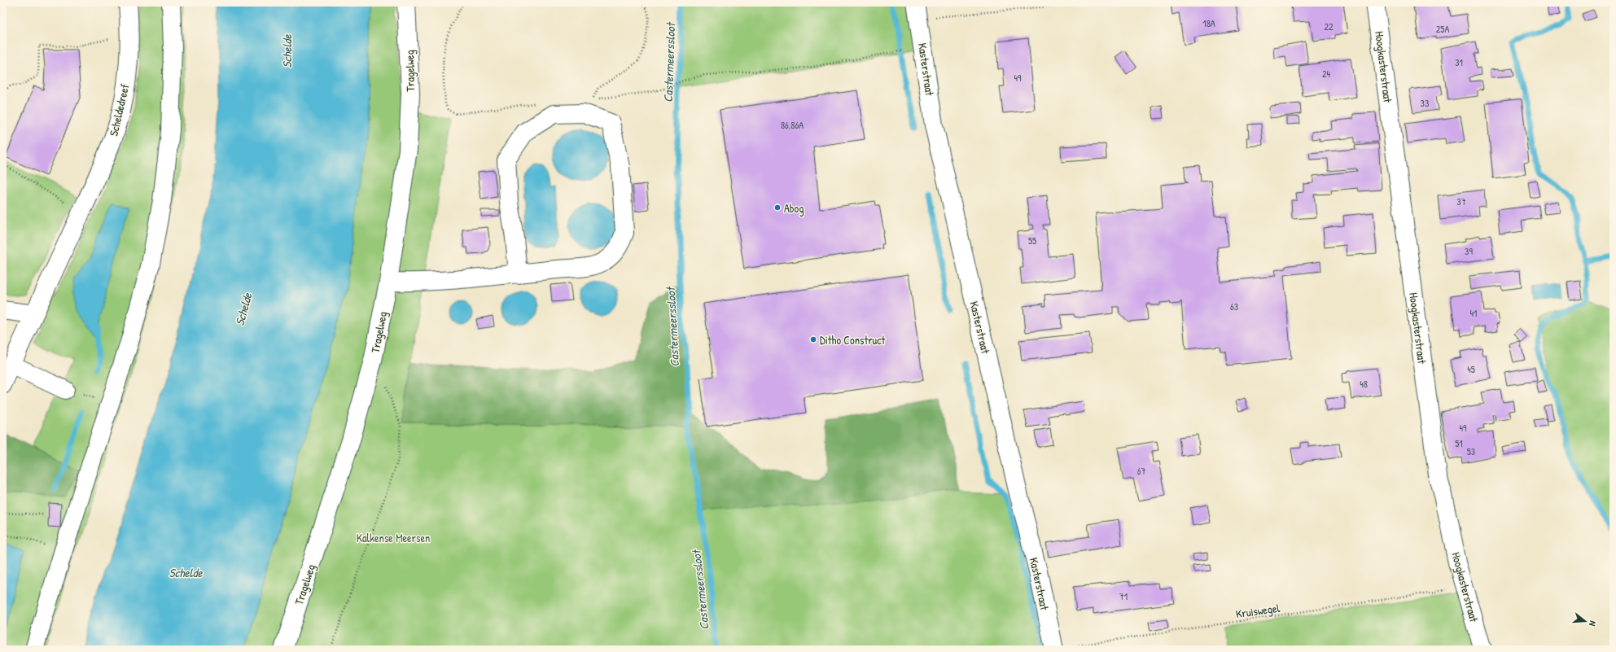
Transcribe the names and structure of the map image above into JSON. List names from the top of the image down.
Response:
{
  "streets": {
    "street": [
      "Hoogkasterstraat",
      "Kasterstraat",
      "Tragelweg",
      "Scheldedreef"
    ],
    "path": ["Kruiswegel"]
  },
  "crossings": [
    ["Hoogkasterstraat", "Kruiswegel"],
    ["Kasterstraat", "Kruiswegel"]
  ],
  "water": ["Schelde", "Castermeerssloot"],
  "parks": ["Kalkense Meersen"],
  "places": ["Abog", "Ditho Construct"],
  "house_numbers": [
    "18A",
    "22",
    "25A",
    "31",
    "24",
    "49",
    "33",
    "86,86A",
    "37",
    "55",
    "39",
    "63",
    "41",
    "45",
    "48",
    "49",
    "51",
    "53",
    "67",
    "71"
  ],
  "north": "right"
}
